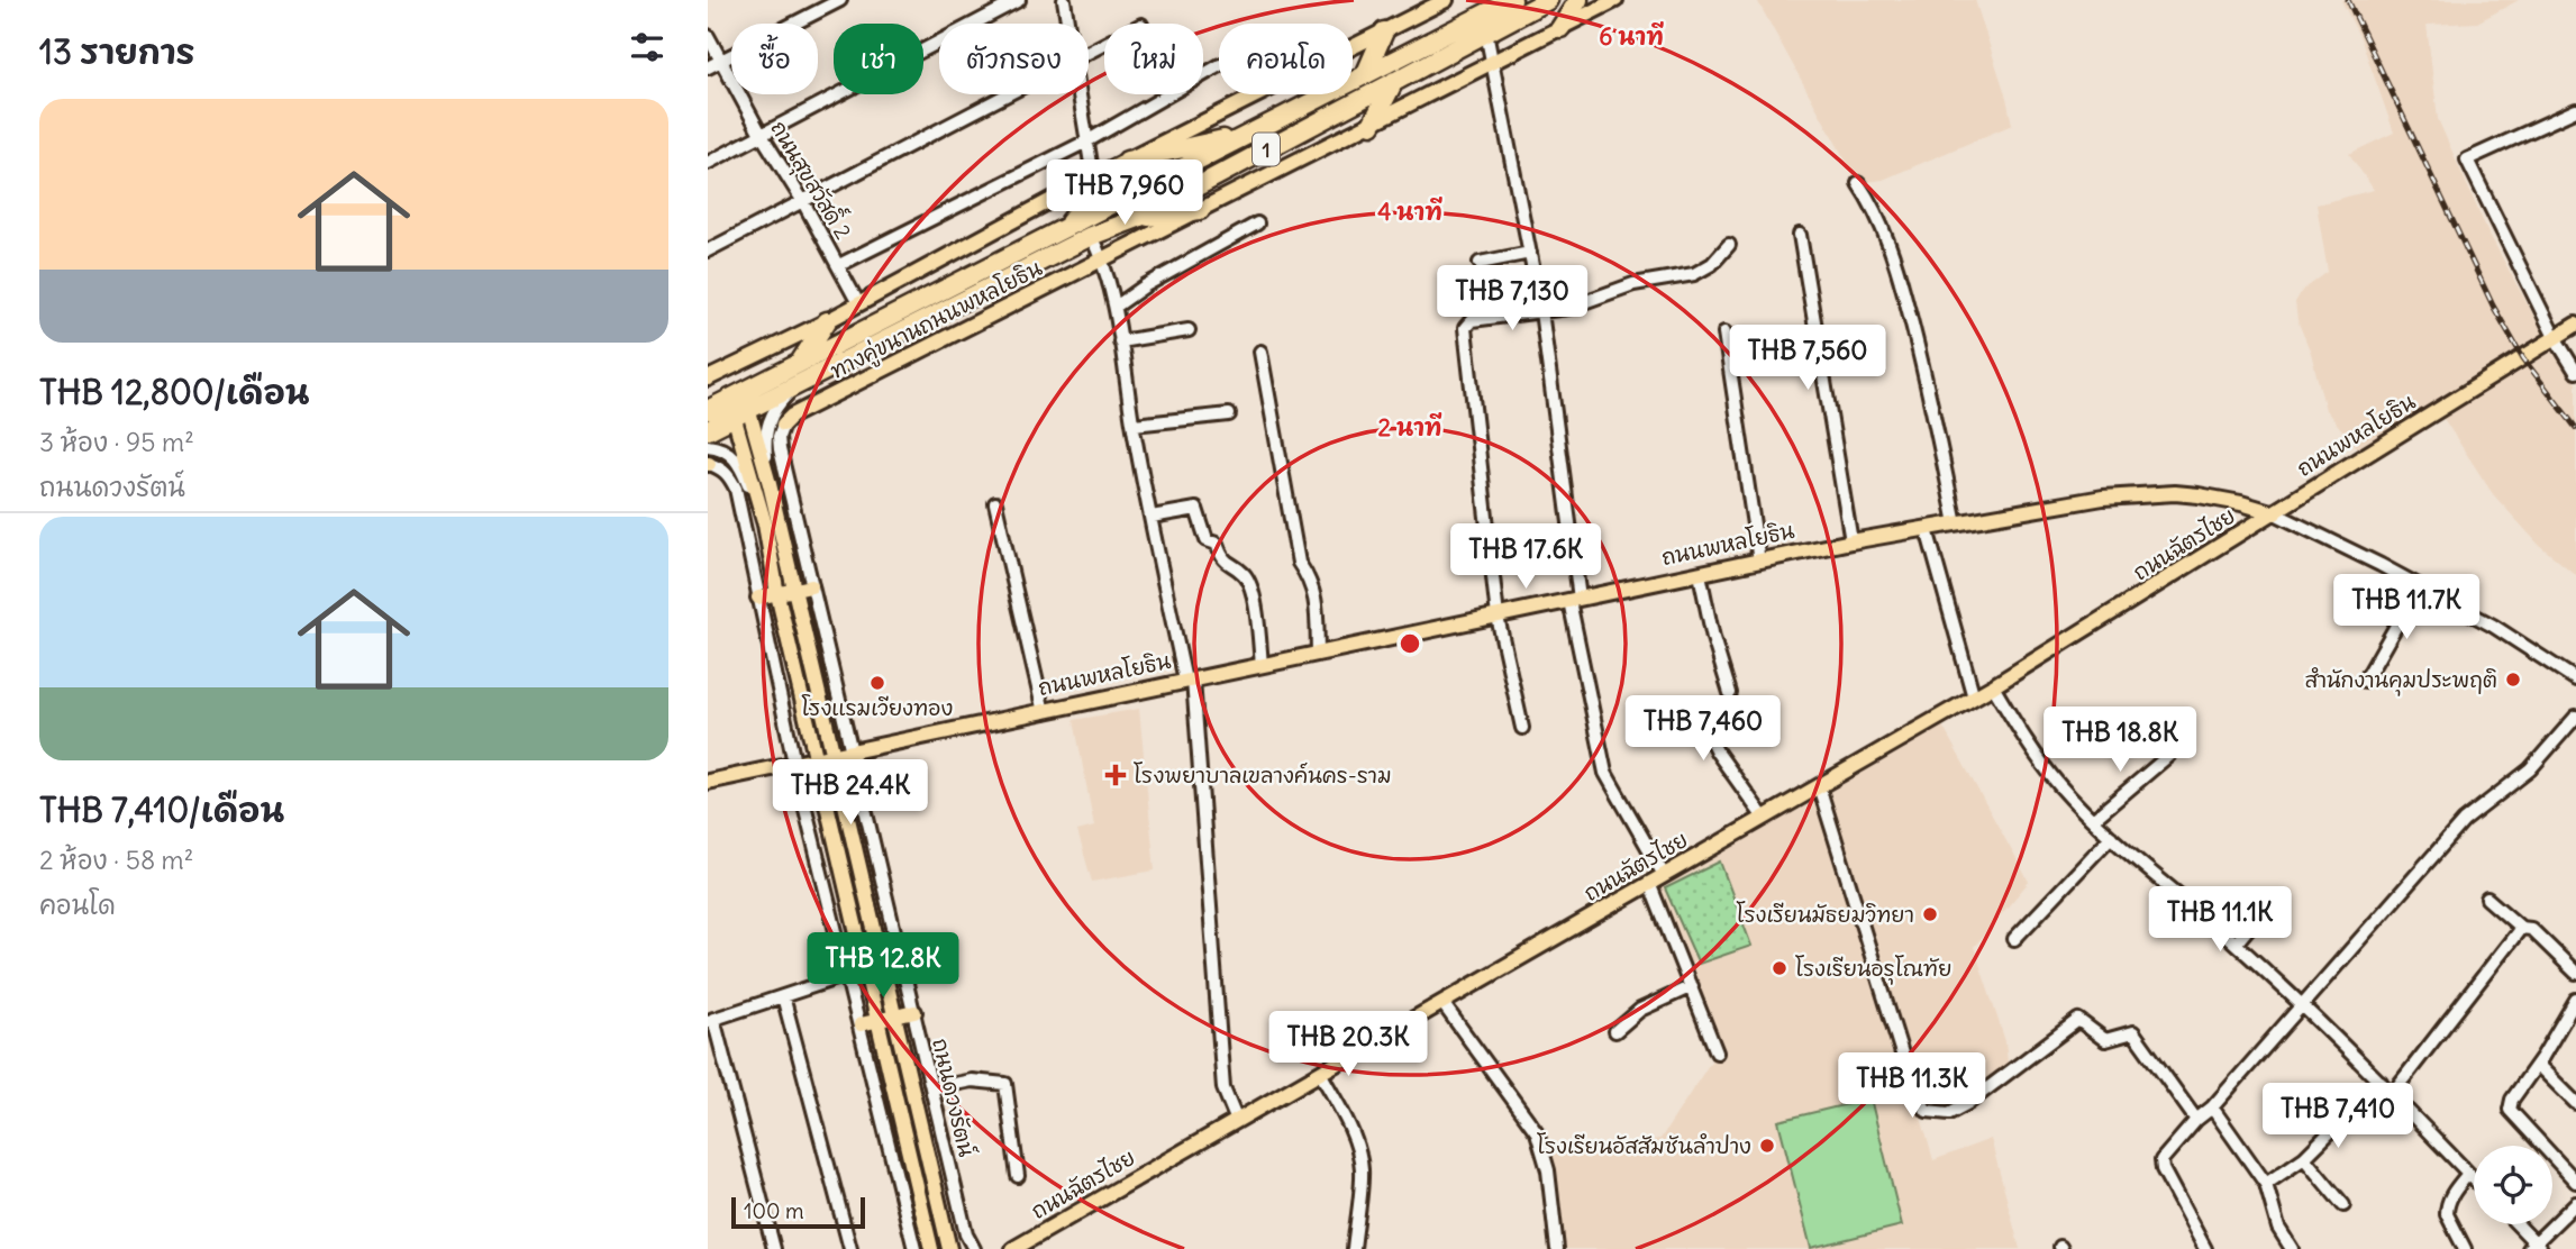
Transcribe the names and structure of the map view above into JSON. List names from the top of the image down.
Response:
{
  "streets": {
    "highway": ["1"],
    "main road": ["ทางคู่ขนานถนนพหลโยธิน", "ถนนพหลโยธิน", "ถนนฉัตรไชย"],
    "street": ["ถนนสุขสวัสดิ์ 2", "ถนนดวงรัตน์"]
  },
  "crossings": [
    ["1", "ถนนสุขสวัสดิ์ 2"],
    ["ทางคู่ขนานถนนพหลโยธิน", "ถนนดวงรัตน์"],
    ["ถนนพหลโยธิน", "ถนนฉัตรไชย"],
    ["ถนนพหลโยธิน", "ถนนดวงรัตน์"]
  ],
  "places": {
    "other": [
      "สำนักงานคุมประพฤติ",
      "โรงแรมเวียงทอง",
      "โรงเรียนมัธยมวิทยา",
      "โรงเรียนอรุโณทัย",
      "โรงเรียนอัสสัมชันลำปาง"
    ],
    "health": ["โรงพยาบาลเขลางค์นคร-ราม"]
  },
  "scale_bar": "100 m",
  "page": {
    "heading": "13 รายการ",
    "chip": [
      "ซื้อ",
      "เช่า",
      "ตัวกรอง",
      "ใหม่",
      "คอนโด"
    ],
    "list": [
      {
        "name": "THB 12,800/เดือน",
        "note": "3 ห้อง · 95 m² · ถนนดวงรัตน์"
      },
      {
        "name": "THB 7,410/เดือน",
        "note": "2 ห้อง · 58 m² · คอนโด"
      }
    ],
    "price": [
      "THB 7,960",
      "THB 7,130",
      "THB 7,560",
      "THB 17.6K",
      "THB 11.7K",
      "THB 7,460",
      "THB 18.8K",
      "THB 24.4K",
      "THB 11.1K",
      "THB 12.8K",
      "THB 20.3K",
      "THB 11.3K",
      "THB 7,410"
    ],
    "scale": "100 m"
  },
  "rings": ["6 นาที", "4 นาที", "2 นาที"]
}
